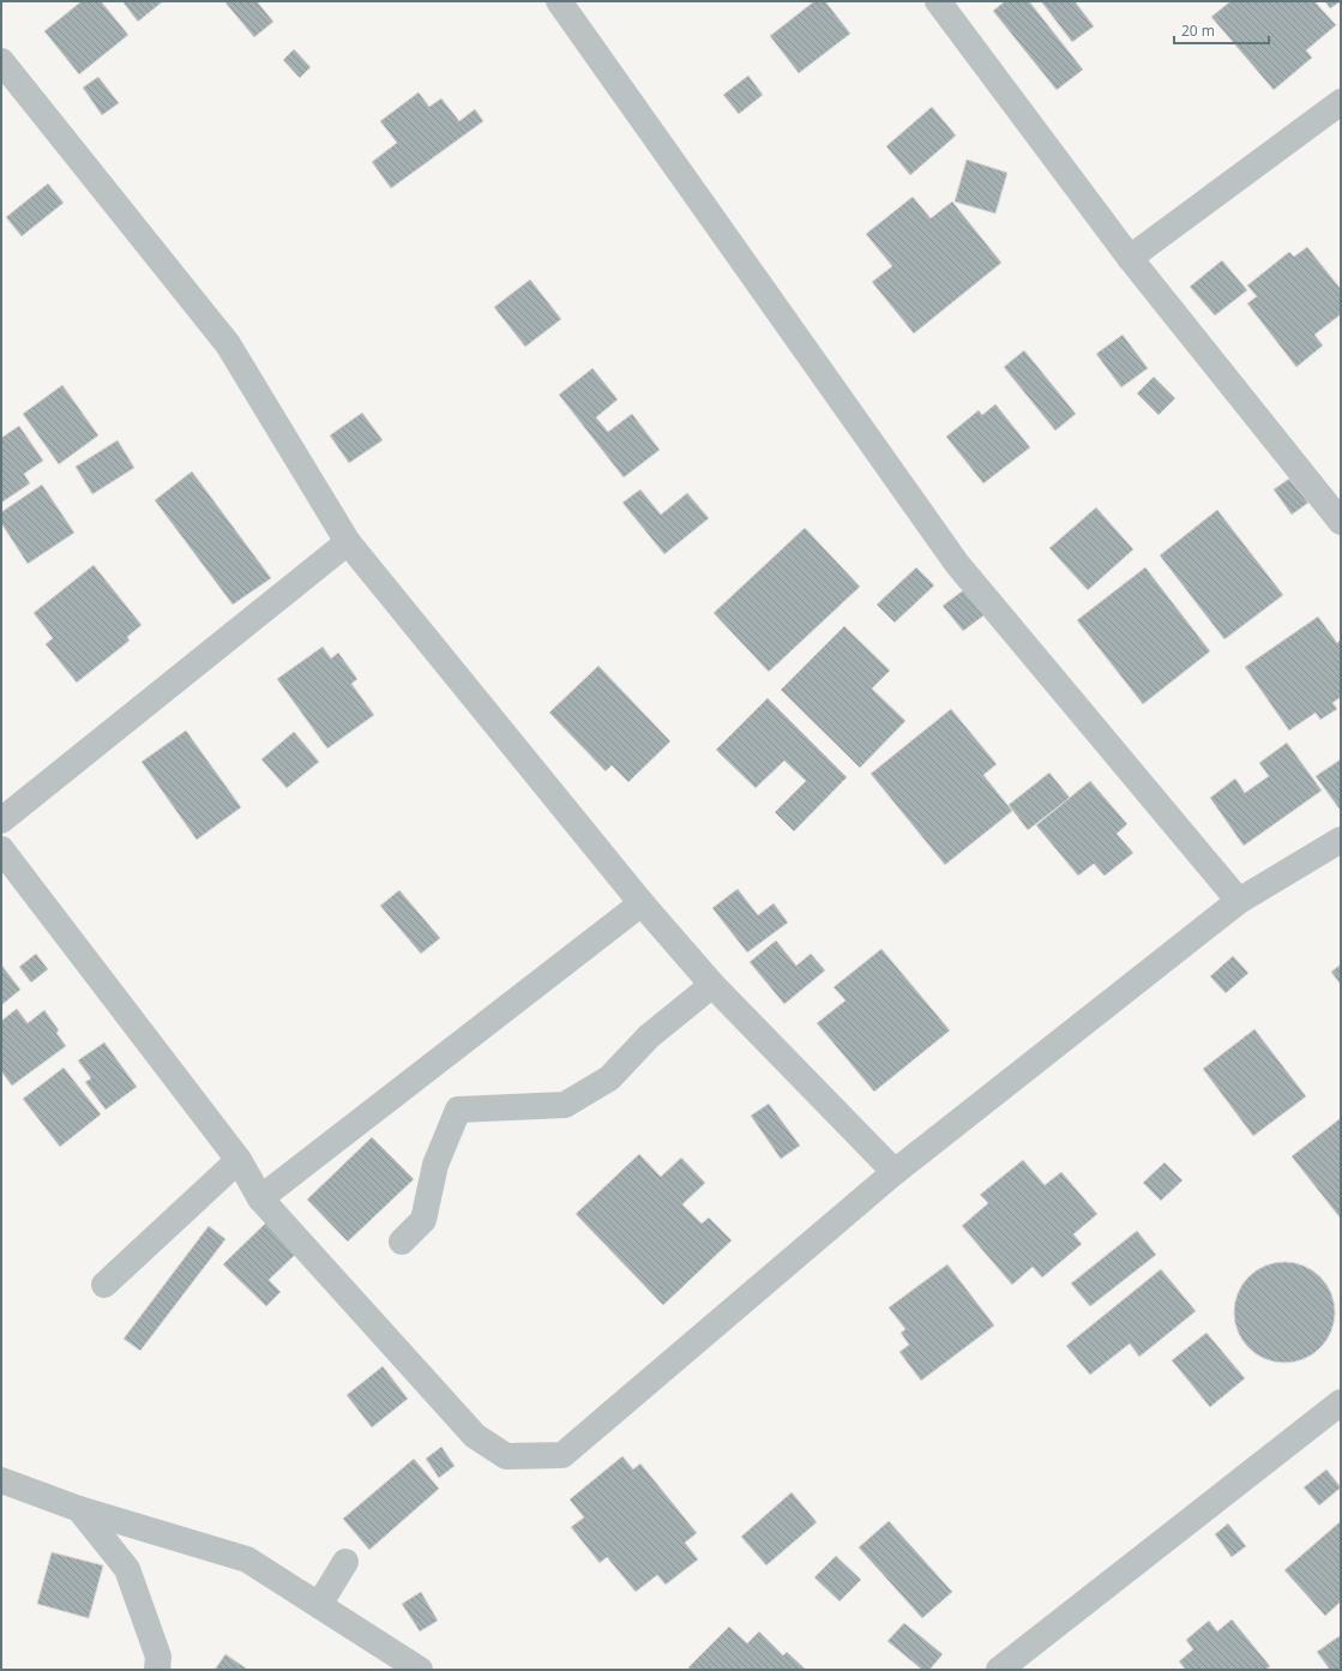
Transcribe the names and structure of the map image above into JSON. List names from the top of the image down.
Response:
{
  "scale_bar": "20 m"
}
